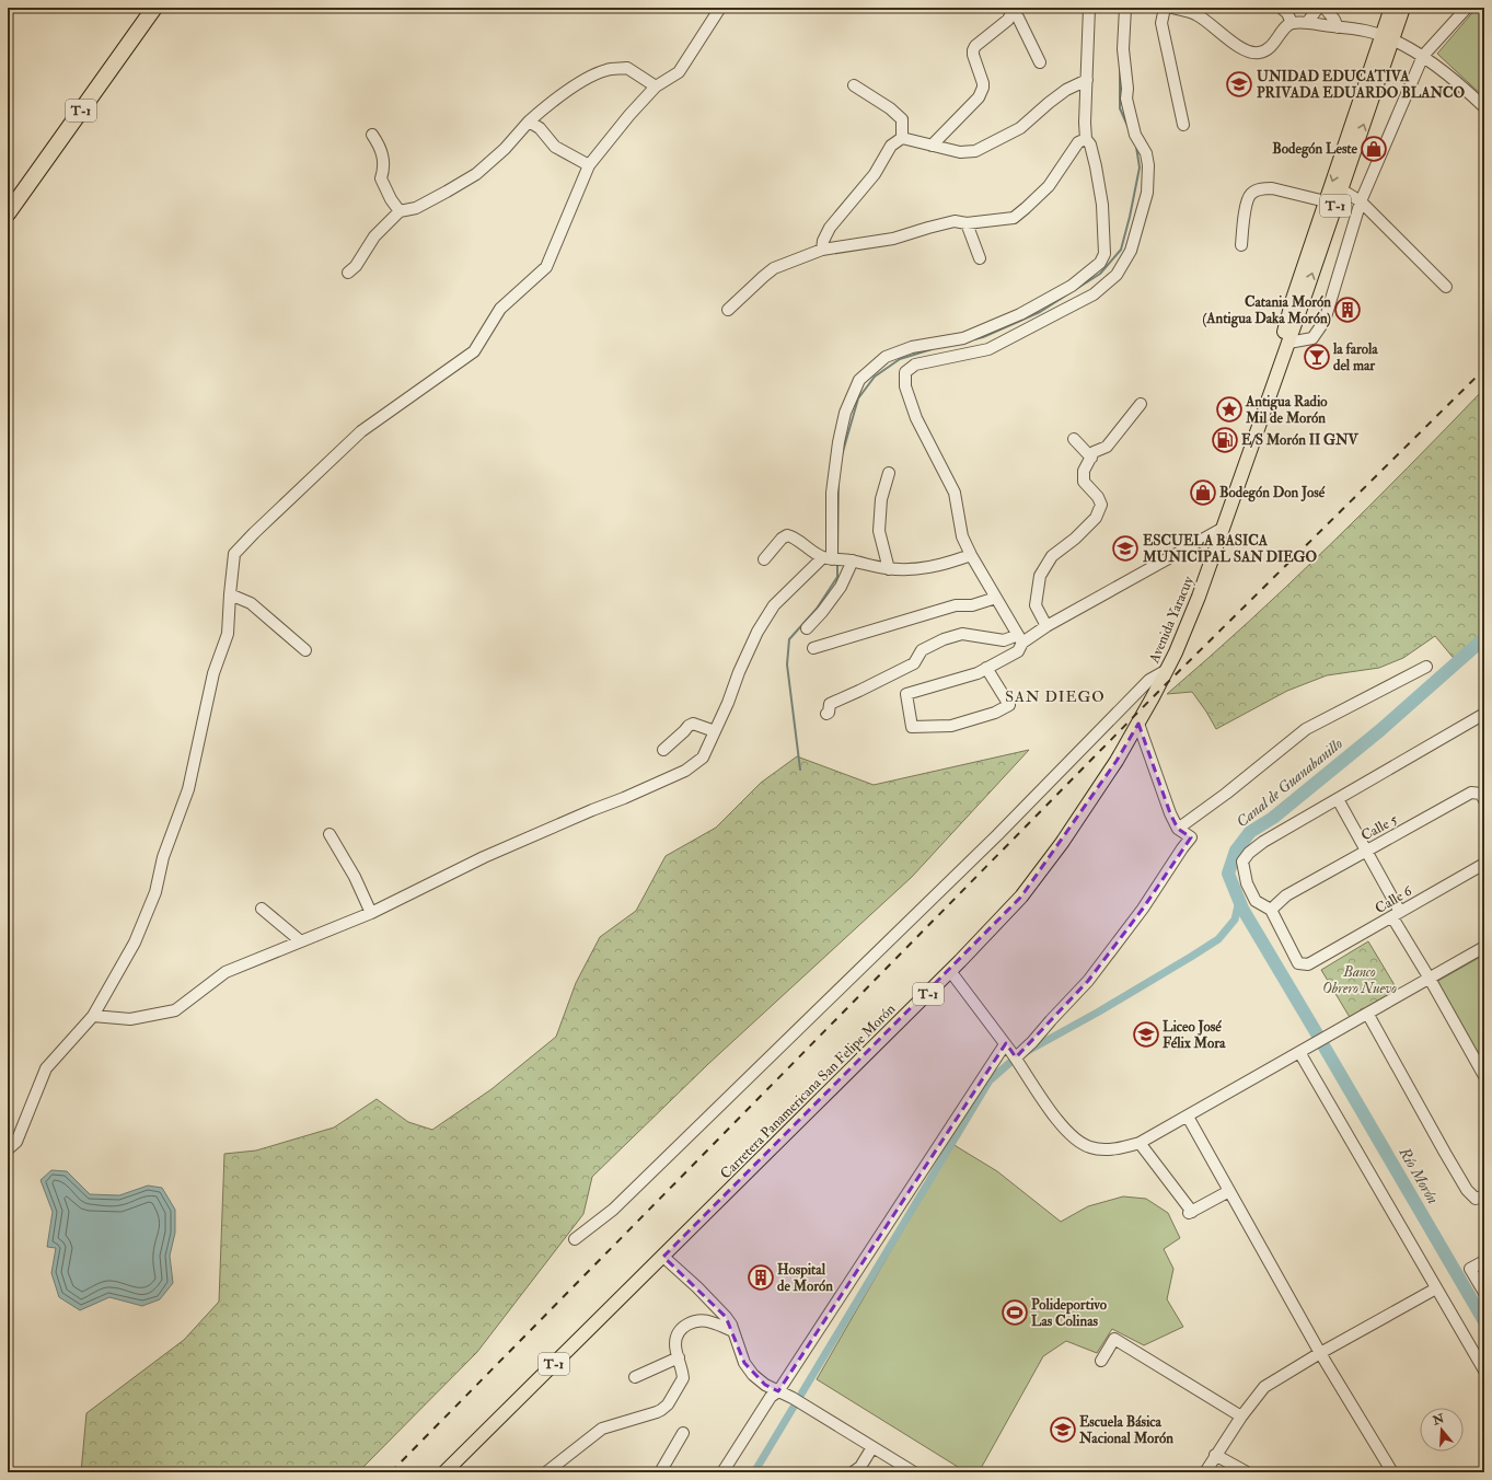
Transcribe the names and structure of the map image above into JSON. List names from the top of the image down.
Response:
{
  "streets": {
    "highway": ["T-1"],
    "main road": ["Avenida Yaracuy", "Carretera Panamericana San Felipe Morón"],
    "street": ["Calle 5", "Calle 6"]
  },
  "crossings": [
    ["T-1", "Avenida Yaracuy"],
    ["Avenida Yaracuy", "Carretera Panamericana San Felipe Morón"],
    ["Calle 5", "Calle 6"]
  ],
  "districts": ["SAN DIEGO"],
  "water": ["Canal de Guanabanillo", "Río Morón"],
  "parks": ["Banco Obrero Nuevo"],
  "places": {
    "school or university": [
      "UNIDAD EDUCATIVA PRIVADA EDUARDO BLANCO",
      "ESCUELA BASICA MUNICIPAL SAN DIEGO",
      "Liceo José Félix Mora",
      "Escuela Básica Nacional Morón"
    ],
    "shop": ["Bodegón Leste", "Bodegón Don José"],
    "building": ["Catania Morón (Antigua Daka Morón)", "Hospital de Morón"],
    "bar": ["la farola del mar"],
    "place": ["Antigua Radio Mil de Morón"],
    "fuel station": ["E/S Morón II GNV"],
    "sports": ["Polideportivo Las Colinas"]
  },
  "north": "top"
}
